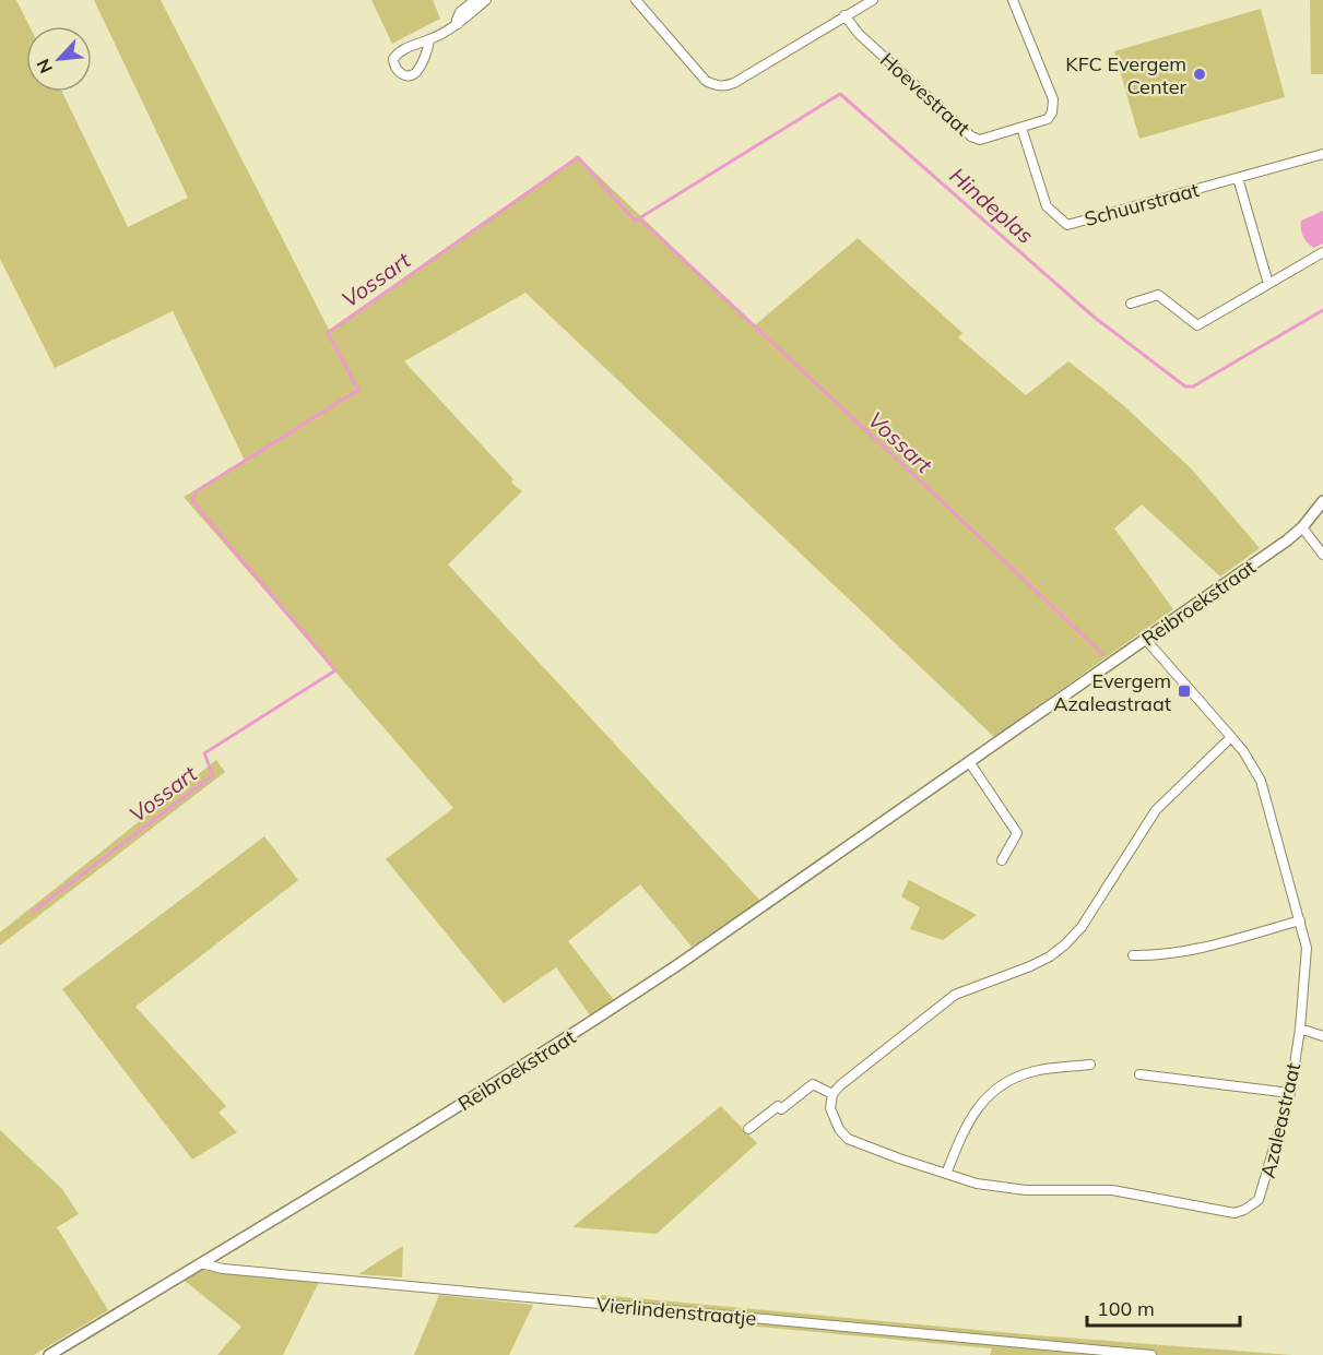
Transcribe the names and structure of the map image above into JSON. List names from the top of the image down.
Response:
{
  "streets": {
    "street": [
      "Hoevestraat",
      "Schuurstraat",
      "Reibroekstraat",
      "Azaleastraat",
      "Vierlindenstraatje"
    ]
  },
  "crossings": [
    ["Hoevestraat", "Schuurstraat"],
    ["Reibroekstraat", "Azaleastraat"],
    ["Reibroekstraat", "Vierlindenstraatje"]
  ],
  "water": ["Hindeplas", "Vossart"],
  "places": {
    "other": ["KFC Evergem Center"],
    "transit": ["Evergem Azaleastraat"]
  },
  "scale_bar": "100 m",
  "north": "bottom left"
}
